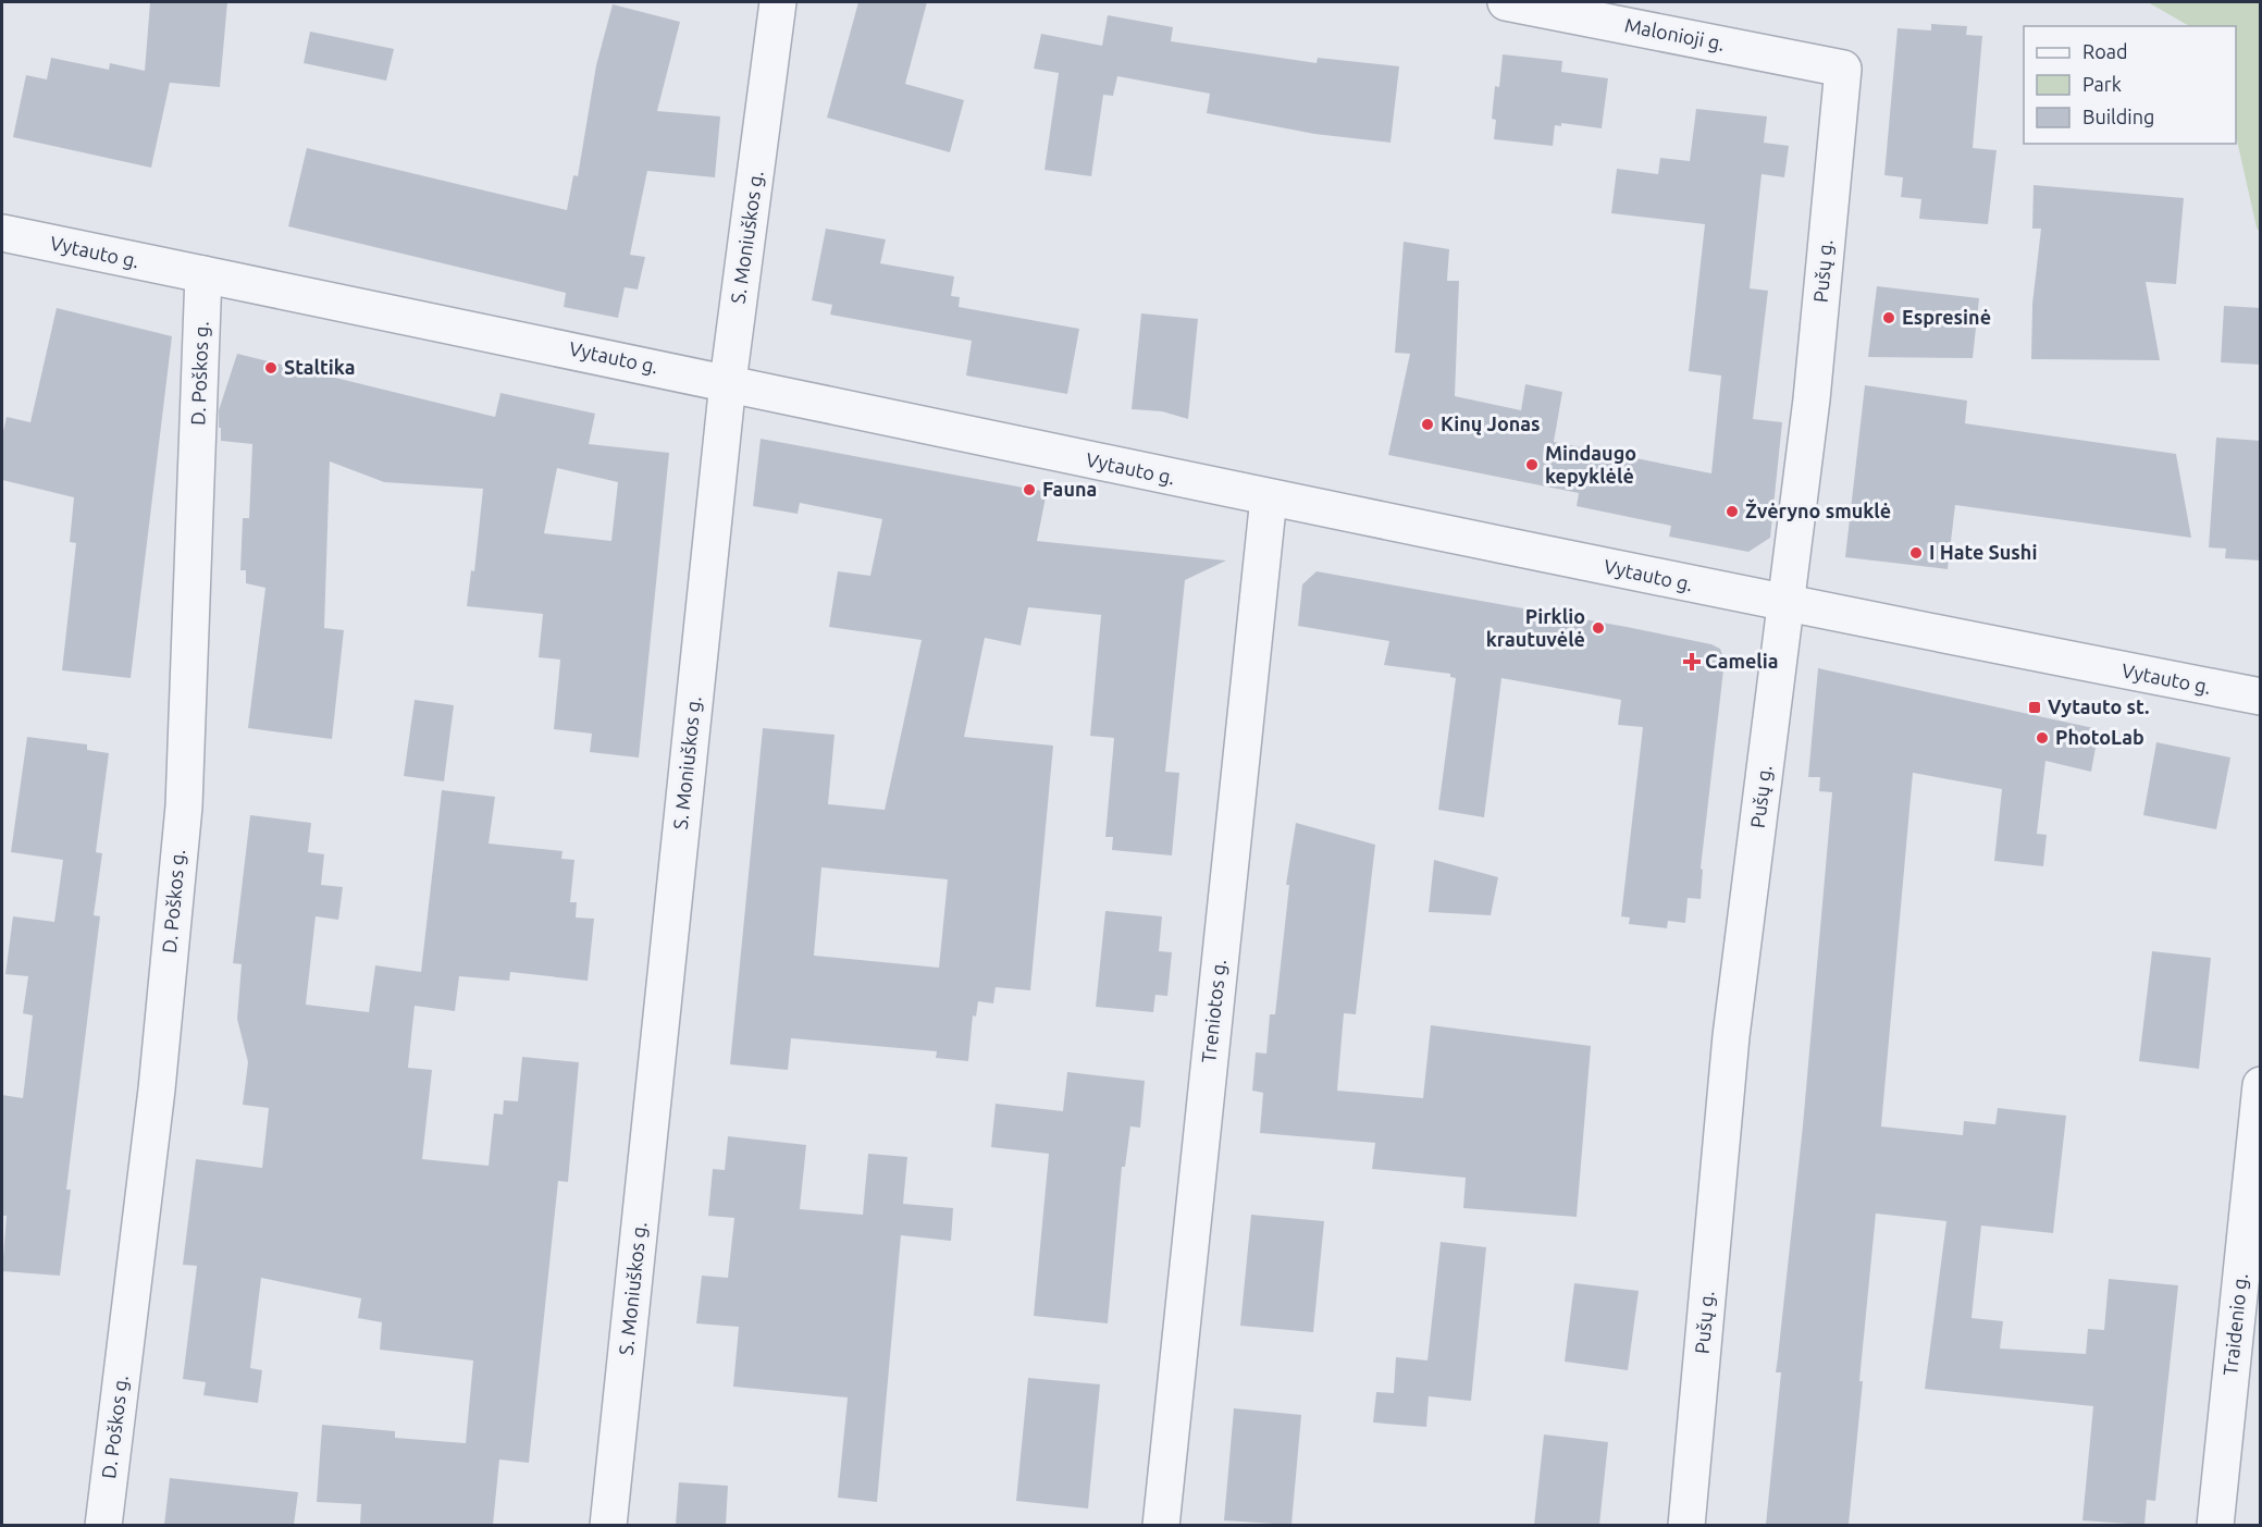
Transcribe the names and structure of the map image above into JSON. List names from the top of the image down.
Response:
{
  "streets": {
    "street": [
      "Malonioji g.",
      "S. Moniuškos g.",
      "Vytauto g.",
      "Pušų g.",
      "D. Poškos g.",
      "Treniotos g.",
      "Traidenio g."
    ]
  },
  "crossings": [
    ["Malonioji g.", "Pušų g."],
    ["S. Moniuškos g.", "Vytauto g."],
    ["Vytauto g.", "Pušų g."],
    ["Vytauto g.", "D. Poškos g."],
    ["Vytauto g.", "Treniotos g."]
  ],
  "places": {
    "other": [
      "Espresinė",
      "Staltika",
      "Kinų Jonas",
      "Mindaugo kepyklėlė",
      "Fauna",
      "Žvėryno smuklė",
      "I Hate Sushi",
      "Pirklio krautuvėlė",
      "PhotoLab"
    ],
    "health": ["Camelia"],
    "transit": ["Vytauto st."]
  },
  "legend": ["Road", "Park", "Building"]
}
